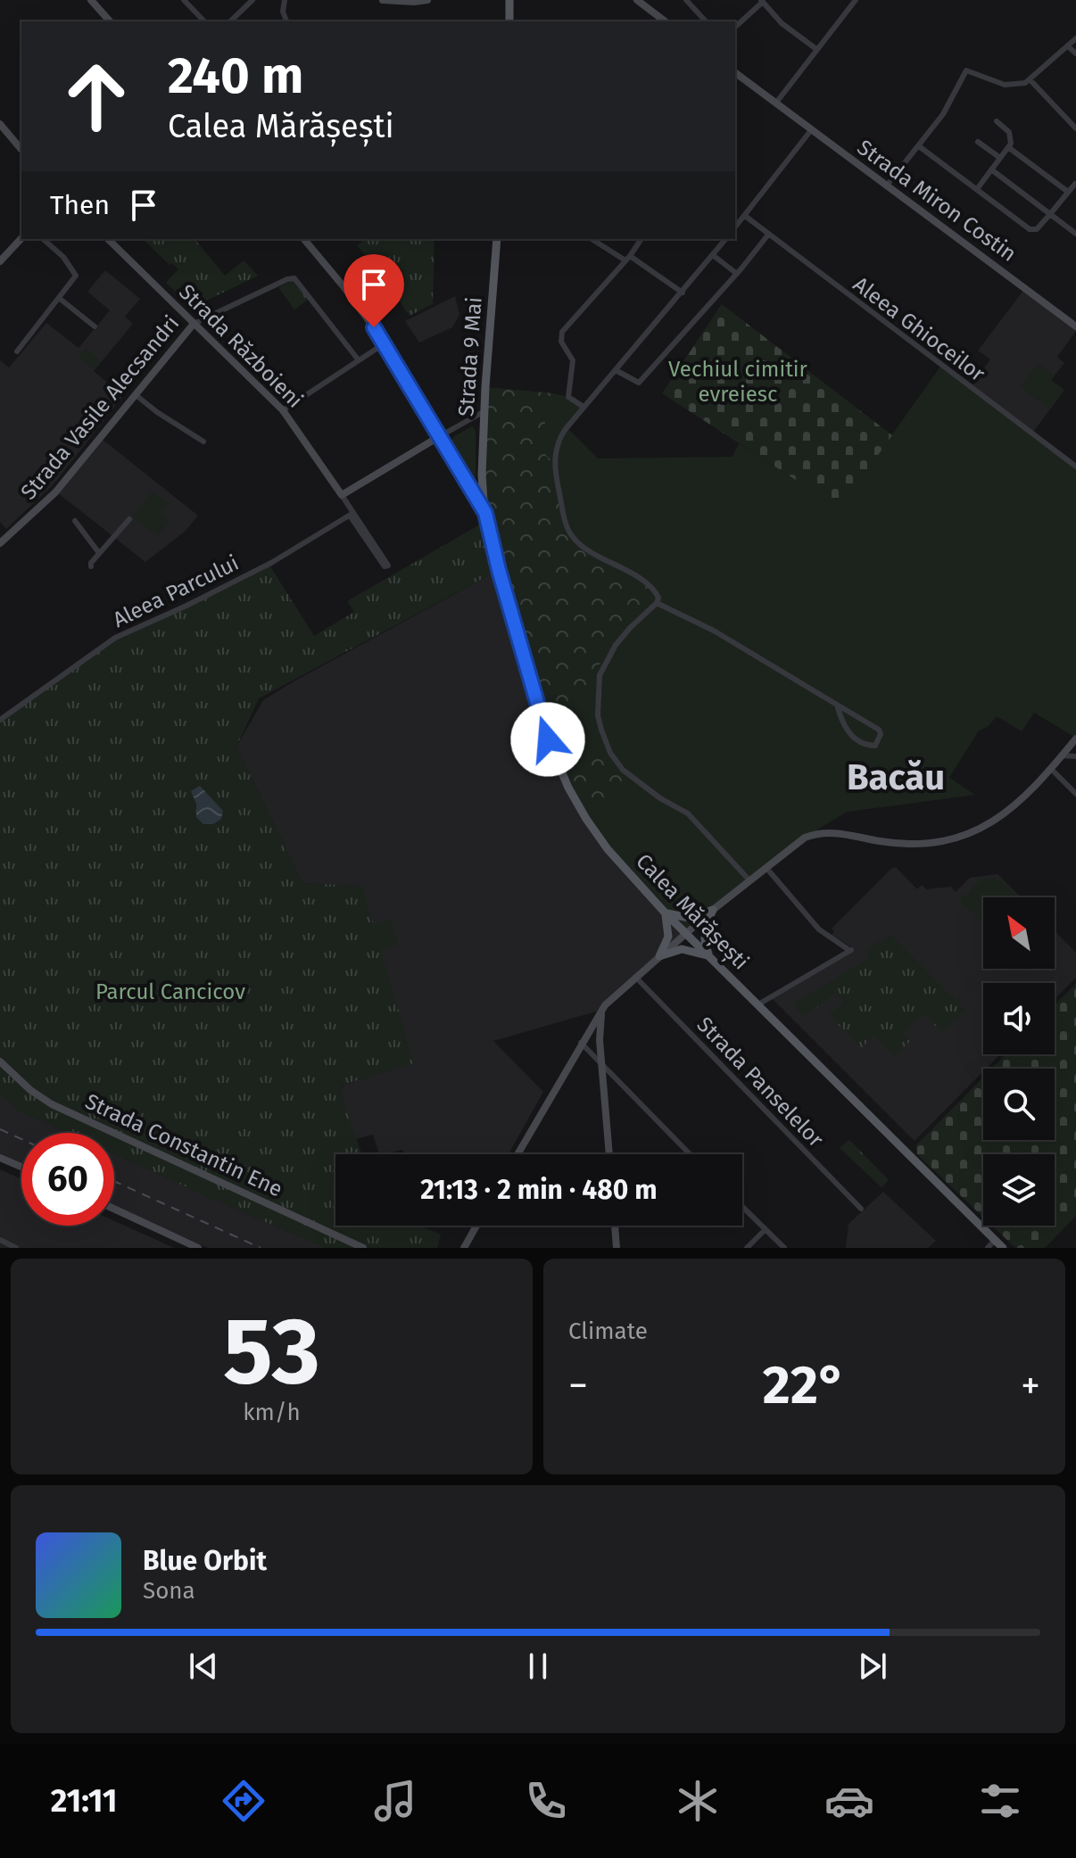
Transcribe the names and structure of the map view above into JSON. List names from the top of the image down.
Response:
{
  "streets": {
    "main road": ["Strada 9 Mai", "Calea Mărășești"],
    "street": [
      "Strada Miron Costin",
      "Aleea Ghioceilor",
      "Strada Războieni",
      "Strada Vasile Alecsandri",
      "Aleea Parcului",
      "Strada Panselelor",
      "Strada Constantin Ene"
    ]
  },
  "crossings": [
    ["Strada Războieni", "Strada Vasile Alecsandri"],
    ["Strada 9 Mai", "Calea Mărășești"]
  ],
  "districts": ["Bacău"],
  "parks": ["Vechiul cimitir evreiesc", "Parcul Cancicov"],
  "north": "top left",
  "page": {
    "turn": ["240 m", "Calea Mărășești"],
    "then": "Then",
    "limit": "60",
    "trip": "21:13 · 2 min · 480 m",
    "tile": [
      ["53", "km/h"],
      "Climate"
    ],
    "heat": ["−", "22°", "+"],
    "song": ["Blue Orbit", "Sona"],
    "tabs": "21:11"
  }
}
